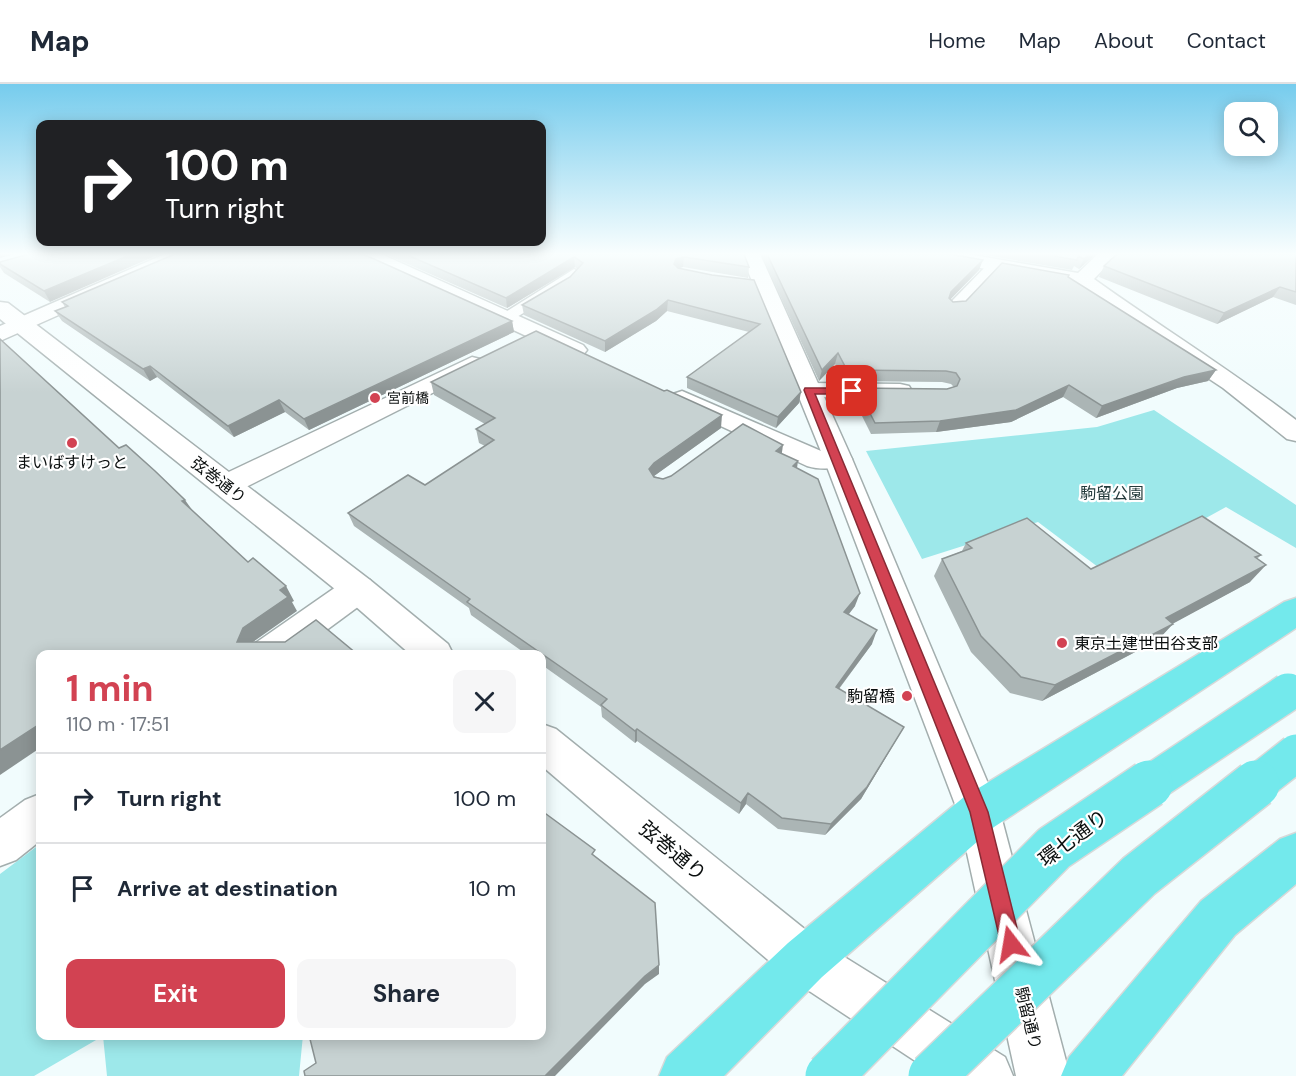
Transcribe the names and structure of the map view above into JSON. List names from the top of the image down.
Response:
{
  "streets": {
    "main road": ["環七通り"],
    "street": ["弦巻通り", "駒留通り"]
  },
  "parks": ["駒留公園"],
  "places": [
    "宮前橋",
    "まいばすけっと",
    "東京土建世田谷支部",
    "駒留橋"
  ],
  "page": {
    "header": "Map",
    "nav": [
      "Home",
      "Map",
      "About",
      "Contact"
    ],
    "turn": ["100 m", "Turn right"],
    "heading": ["1 min", "110 m · 17:51"],
    "list": [
      {
        "name": "Turn right",
        "value": "100 m"
      },
      {
        "name": "Arrive at destination",
        "value": "10 m"
      }
    ],
    "buttons": ["Exit", "Share"]
  }
}
